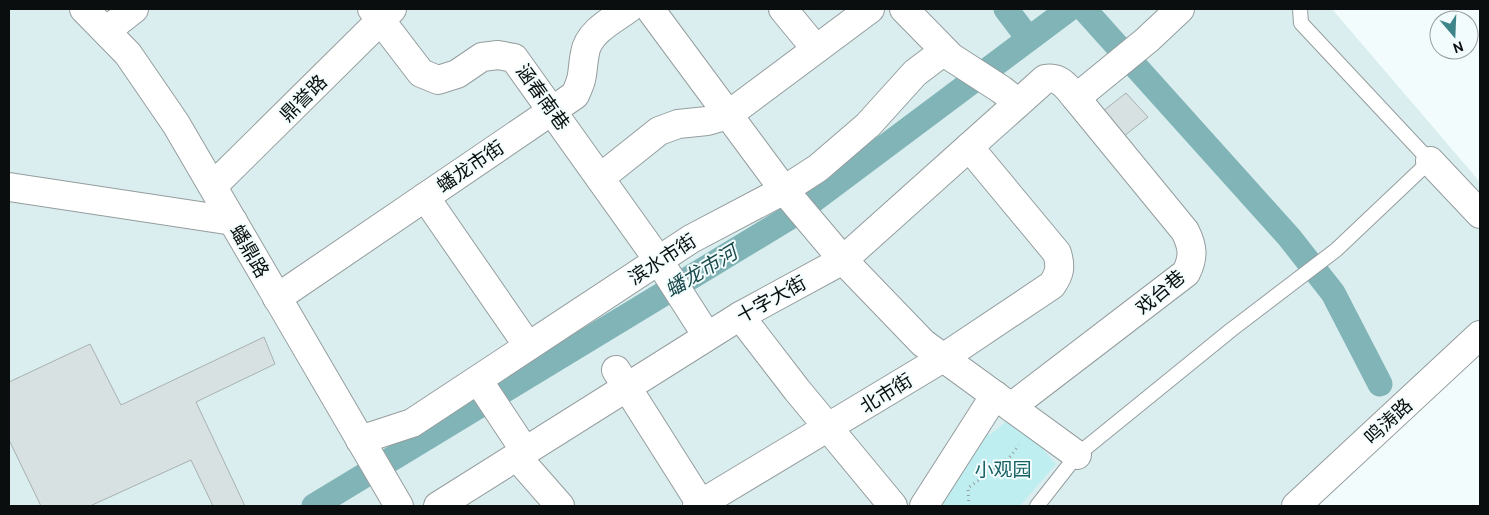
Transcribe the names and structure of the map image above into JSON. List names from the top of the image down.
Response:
{
  "streets": {
    "street": [
      "涵春南巷",
      "鼎誉路",
      "蟠龙市街",
      "蟠鼎路",
      "滨水市街",
      "戏台巷",
      "十字大街",
      "北市街",
      "鸣涛路"
    ]
  },
  "crossings": [
    ["涵春南巷", "鼎誉路"],
    ["涵春南巷", "蟠龙市街"],
    ["涵春南巷", "滨水市街"],
    ["涵春南巷", "十字大街"],
    ["鼎誉路", "蟠鼎路"],
    ["蟠龙市街", "蟠鼎路"],
    ["蟠鼎路", "滨水市街"],
    ["戏台巷", "十字大街"],
    ["十字大街", "北市街"]
  ],
  "water": ["蟠龙市河"],
  "parks": ["小观园"],
  "north": "bottom"
}
